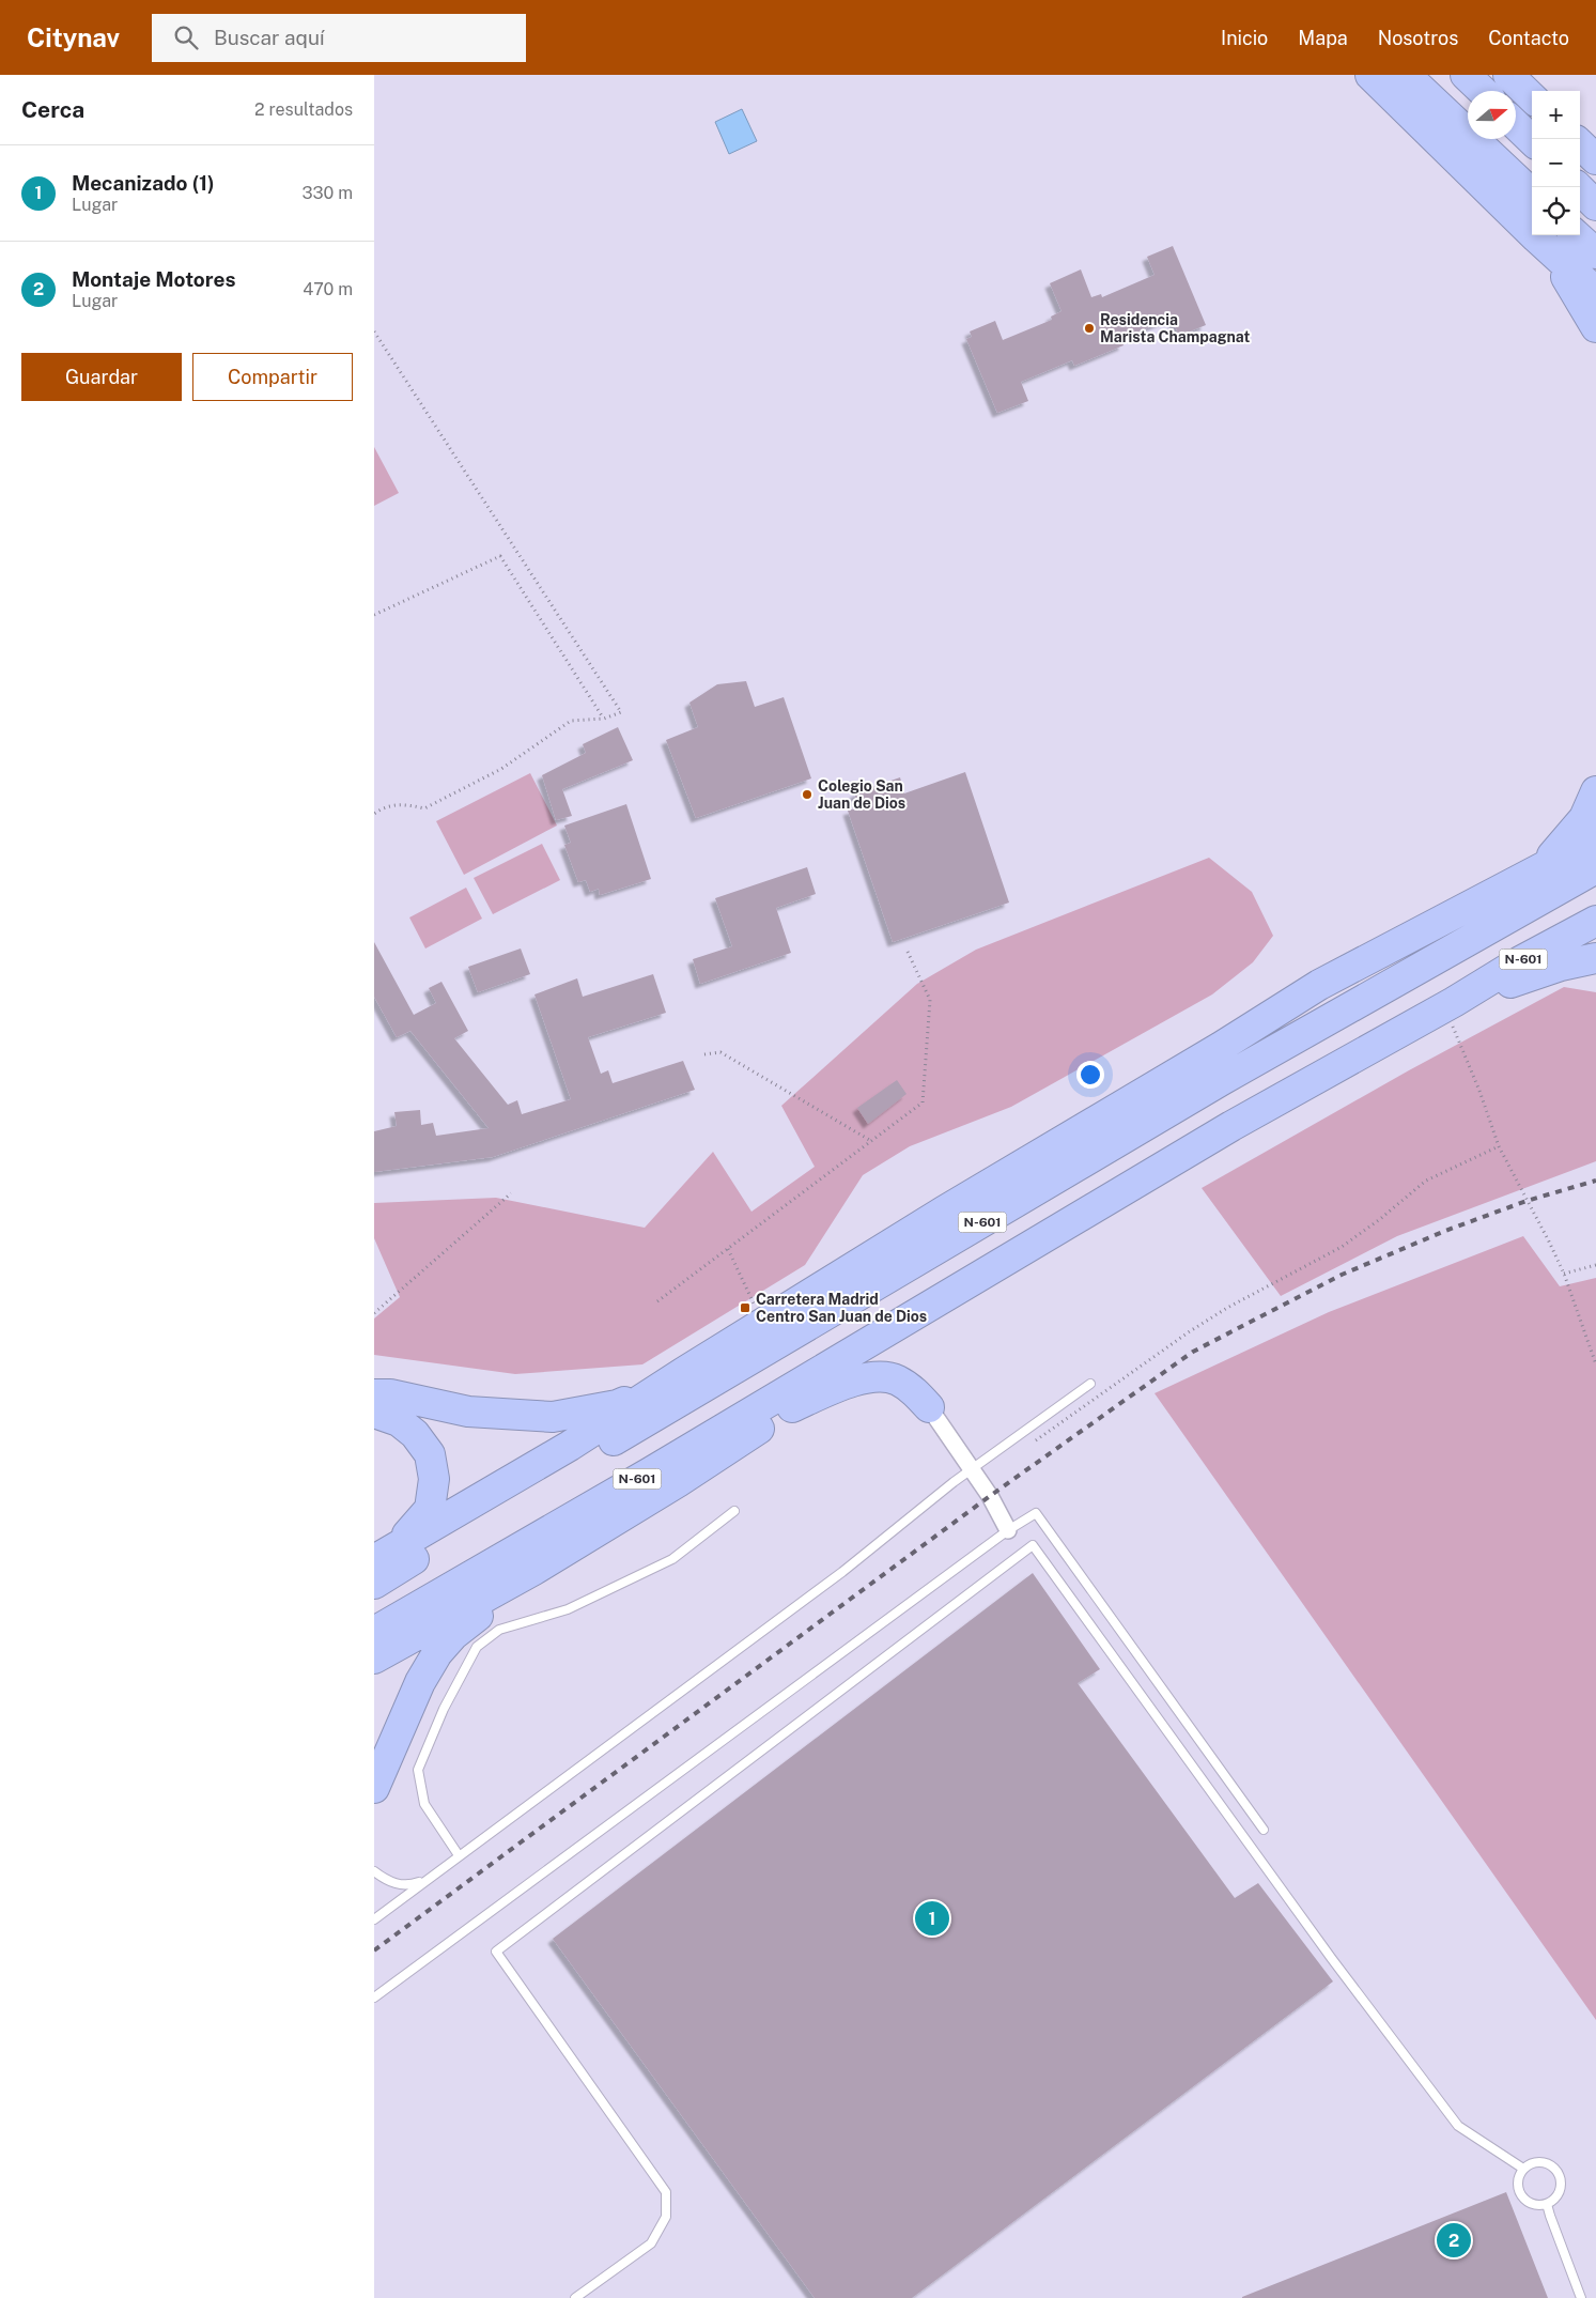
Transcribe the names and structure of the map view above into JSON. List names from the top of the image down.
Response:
{
  "streets": {
    "highway": ["N-601"]
  },
  "places": {
    "other": ["Residencia Marista Champagnat", "Colegio San Juan de Dios"],
    "transit": ["Carretera Madrid Centro San Juan de Dios"]
  },
  "north": "right",
  "page": {
    "header": "Citynav",
    "search": "Buscar aquí",
    "nav": [
      "Inicio",
      "Mapa",
      "Nosotros",
      "Contacto"
    ],
    "heading": ["Cerca", "2 resultados"],
    "map_buttons": ["+", "−"],
    "list": [
      {
        "mark": "1",
        "name": "Mecanizado (1)",
        "note": "Lugar",
        "value": "330 m"
      },
      {
        "mark": "2",
        "name": "Montaje Motores",
        "note": "Lugar",
        "value": "470 m"
      }
    ],
    "buttons": ["Guardar", "Compartir"],
    "pins": ["1", "2"]
  }
}
